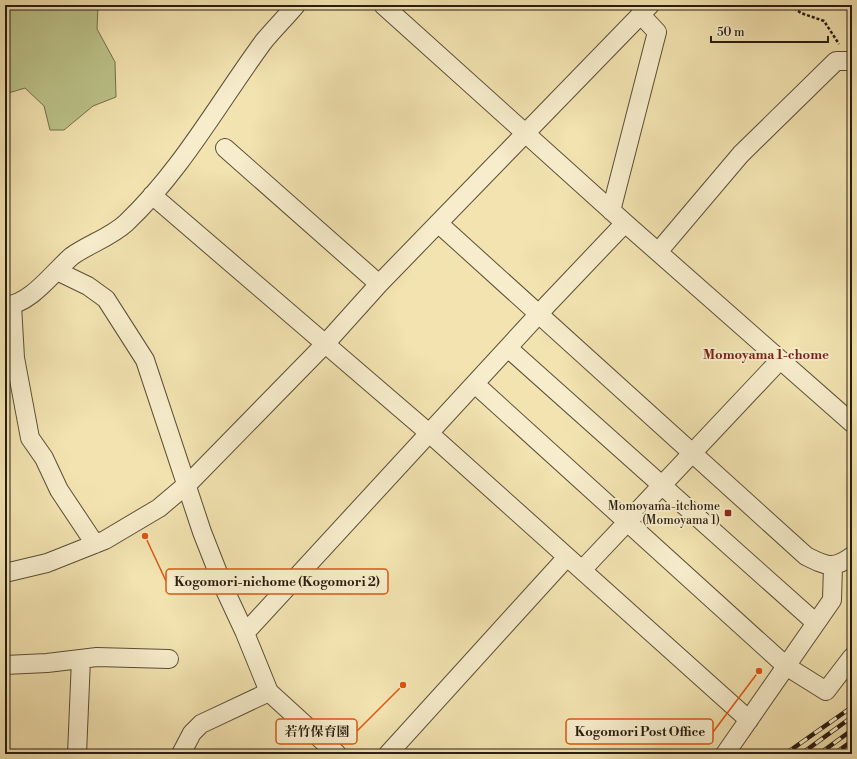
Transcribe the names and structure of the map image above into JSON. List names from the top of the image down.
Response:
{
  "districts": ["Momoyama 1-chome"],
  "places": {
    "transit": ["Momoyama-itchome (Momoyama 1)"],
    "other": ["Kogomori-nichome (Kogomori 2)", "Kogomori Post Office", "若竹保育園"]
  },
  "scale_bar": "50 m"
}
